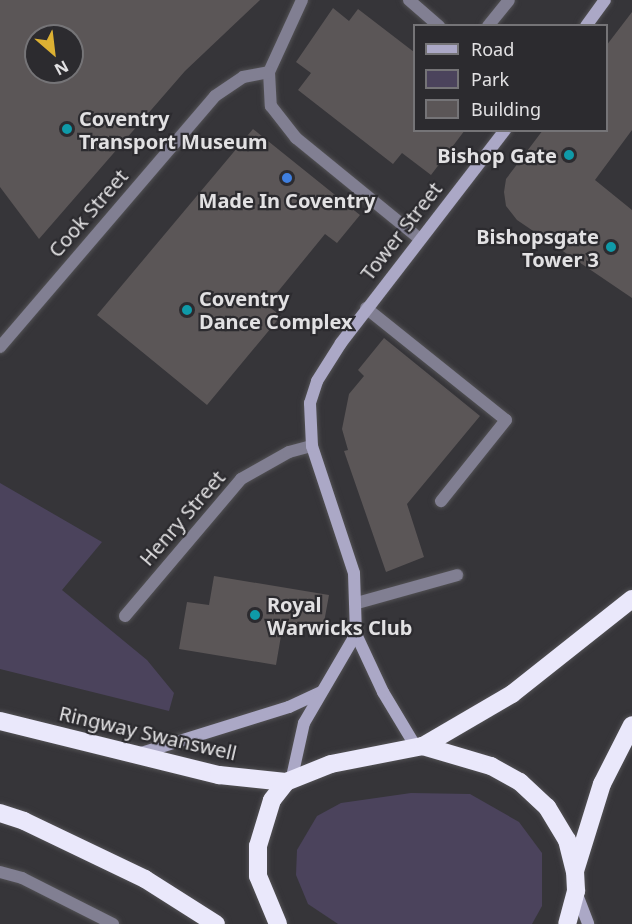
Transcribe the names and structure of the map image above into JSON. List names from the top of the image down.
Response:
{
  "streets": {
    "highway": ["Ringway Swanswell"],
    "street": ["Cook Street", "Tower Street", "Henry Street"]
  },
  "crossings": [
    ["Tower Street", "Henry Street"],
    ["Tower Street", "Ringway Swanswell"]
  ],
  "places": [
    "Coventry Transport Museum",
    "Bishop Gate",
    "Made In Coventry",
    "Bishopsgate Tower 3",
    "Coventry Dance Complex",
    "Royal Warwicks Club"
  ],
  "legend": ["Road", "Park", "Building"],
  "north": "bottom right"
}
